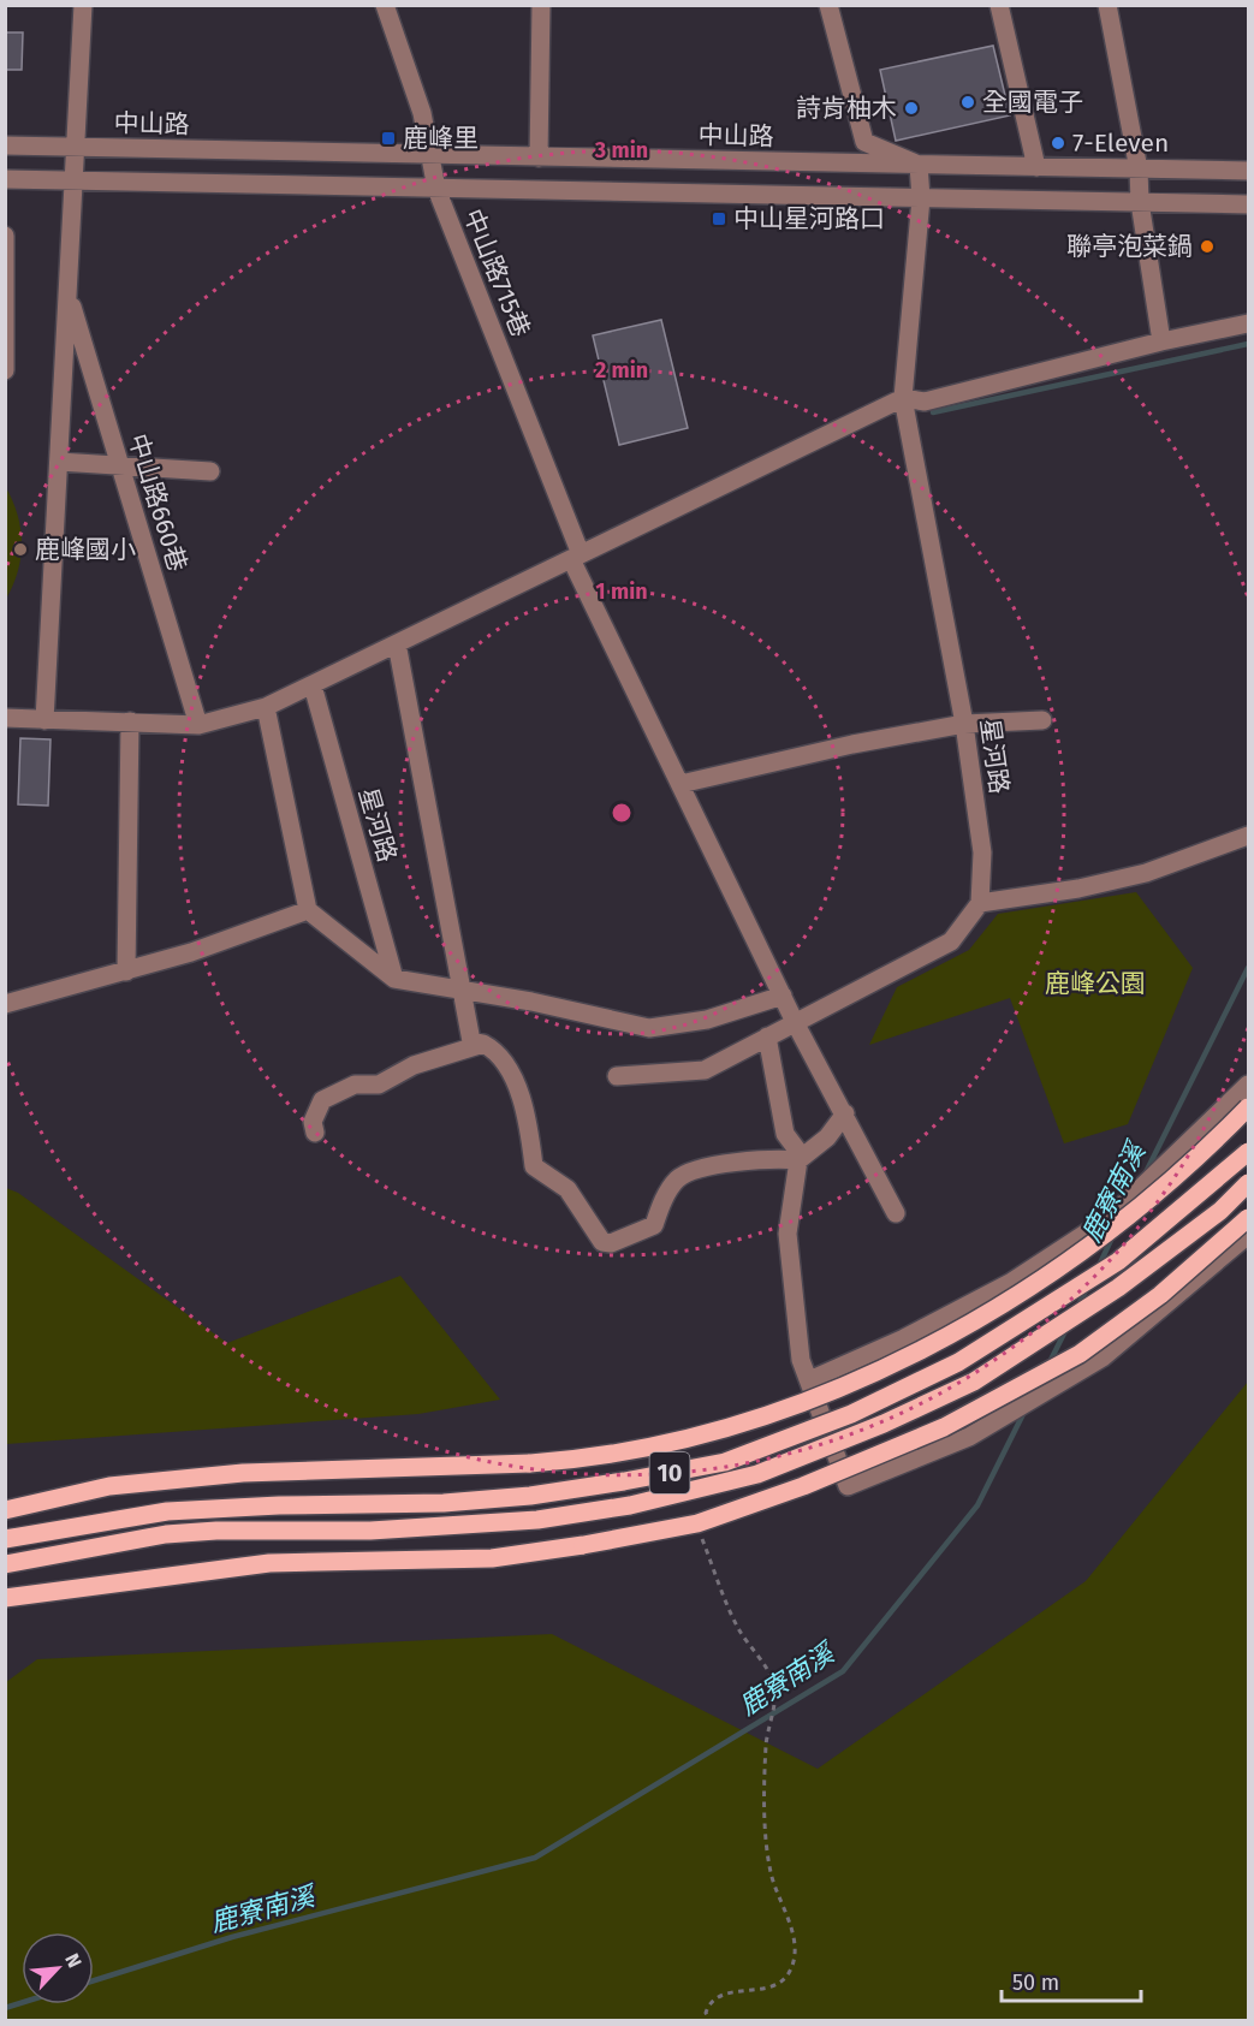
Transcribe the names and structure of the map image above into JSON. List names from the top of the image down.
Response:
{
  "streets": {
    "main road": ["10"],
    "street": [
      "中山路",
      "中山路715巷",
      "中山路660巷",
      "星河路"
    ]
  },
  "crossings": [
    ["中山路", "中山路715巷"],
    ["中山路", "中山路660巷"],
    ["中山路", "星河路"]
  ],
  "water": ["鹿寮南溪"],
  "parks": ["鹿峰公園"],
  "places": {
    "other": [
      "全國電子",
      "詩肯柚木",
      "7-Eleven",
      "聯亭泡菜鍋",
      "鹿峰國小"
    ],
    "transit": ["鹿峰里", "中山星河路口"]
  },
  "scale_bar": "50 m",
  "north": "top right",
  "rings": ["3 min", "2 min", "1 min"]
}
